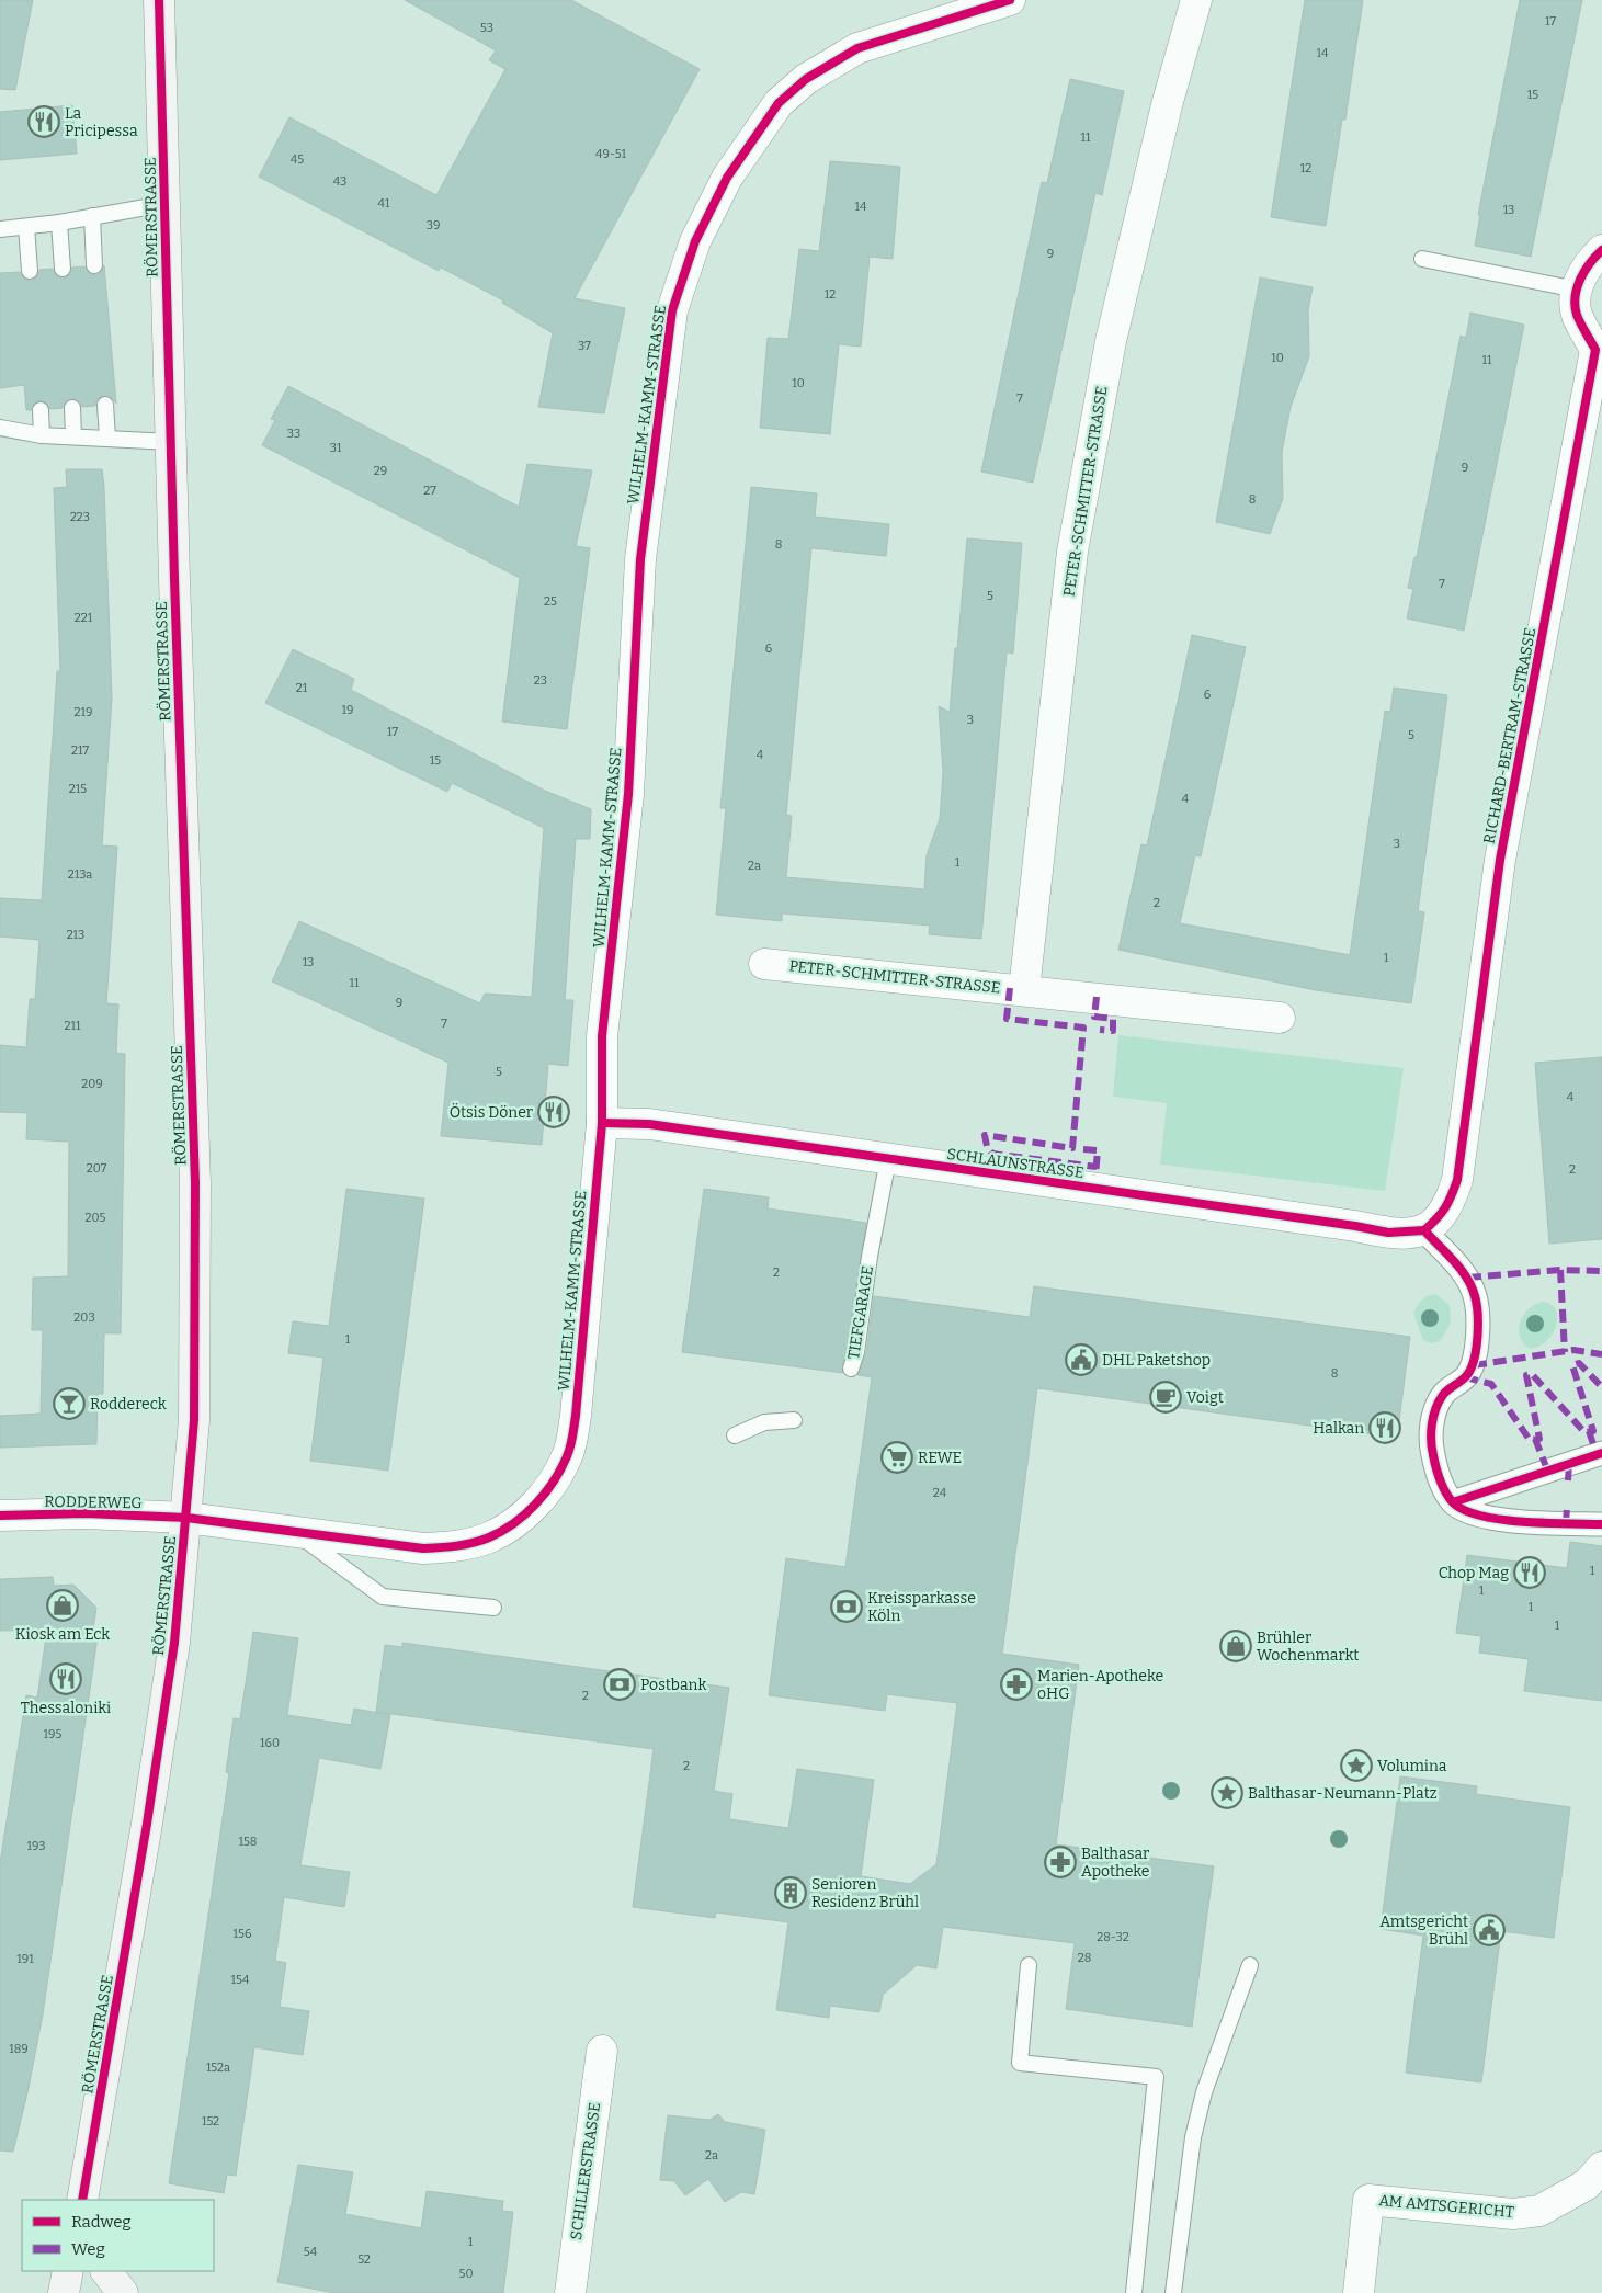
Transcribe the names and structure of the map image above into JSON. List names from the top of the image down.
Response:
{
  "streets": {
    "main road": ["RÖMERSTRASSE"],
    "street": [
      "WILHELM-KAMM-STRASSE",
      "PETER-SCHMITTER-STRASSE",
      "RICHARD-BERTRAM-STRASSE",
      "SCHLAUNSTRASSE",
      "RODDERWEG",
      "SCHILLERSTRASSE",
      "AM AMTSGERICHT"
    ],
    "lane": ["TIEFGARAGE"]
  },
  "crossings": [
    ["RÖMERSTRASSE", "WILHELM-KAMM-STRASSE"],
    ["RÖMERSTRASSE", "RODDERWEG"],
    ["WILHELM-KAMM-STRASSE", "SCHLAUNSTRASSE"],
    ["WILHELM-KAMM-STRASSE", "RODDERWEG"],
    ["RICHARD-BERTRAM-STRASSE", "SCHLAUNSTRASSE"],
    ["SCHLAUNSTRASSE", "TIEFGARAGE"]
  ],
  "places": {
    "restaurant": [
      "La Pricipessa",
      "Ötsis Döner",
      "Halkan",
      "Chop Mag",
      "Thessaloniki"
    ],
    "public building": ["DHL Paketshop", "Amtsgericht Brühl"],
    "cafe": ["Voigt"],
    "bar": ["Roddereck"],
    "supermarket": ["REWE"],
    "shop": ["Kiosk am Eck", "Brühler Wochenmarkt"],
    "bank": ["Kreissparkasse Köln", "Postbank"],
    "pharmacy": ["Marien-Apotheke oHG", "Balthasar Apotheke"],
    "place": ["Volumina", "Balthasar-Neumann-Platz"],
    "building": ["Senioren Residenz Brühl"]
  },
  "house_numbers": [
    "17",
    "53",
    "14",
    "15",
    "11",
    "49-51",
    "45",
    "12",
    "43",
    "41",
    "14",
    "13",
    "39",
    "9",
    "12",
    "37",
    "10",
    "11",
    "10",
    "7",
    "33",
    "31",
    "9",
    "29",
    "27",
    "8",
    "223",
    "8",
    "7",
    "5",
    "25",
    "221",
    "6",
    "23",
    "21",
    "6",
    "19",
    "219",
    "3",
    "17",
    "5",
    "217",
    "4",
    "15",
    "215",
    "4",
    "3",
    "1",
    "2a",
    "213a",
    "2",
    "213",
    "1",
    "13",
    "11",
    "9",
    "7",
    "211",
    "5",
    "209",
    "4",
    "207",
    "2",
    "205",
    "2",
    "203",
    "1",
    "8",
    "24",
    "1",
    "1",
    "1",
    "1",
    "2",
    "195",
    "160",
    "2",
    "158",
    "193",
    "156",
    "28-32",
    "28",
    "191",
    "154",
    "189",
    "152a",
    "152",
    "2a",
    "1",
    "54",
    "52",
    "50"
  ],
  "legend": ["Radweg", "Weg"]
}
